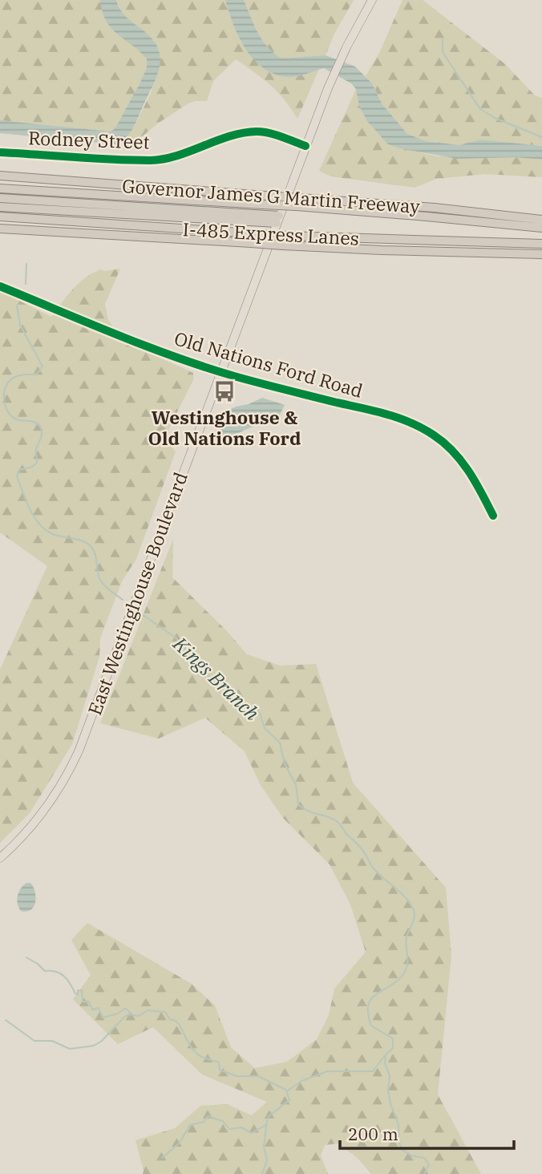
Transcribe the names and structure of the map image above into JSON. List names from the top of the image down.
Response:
{
  "streets": {
    "highway": ["Governor James G Martin Freeway", "I-485 Express Lanes"],
    "main road": ["East Westinghouse Boulevard"],
    "street": ["Rodney Street", "Old Nations Ford Road"]
  },
  "crossings": [
    ["Rodney Street", "East Westinghouse Boulevard"],
    ["Governor James G Martin Freeway", "I-485 Express Lanes"],
    ["Old Nations Ford Road", "East Westinghouse Boulevard"]
  ],
  "water": ["Kings Branch"],
  "places": {
    "bus stop": ["Westinghouse & Old Nations Ford"]
  },
  "scale_bar": "200 m"
}
